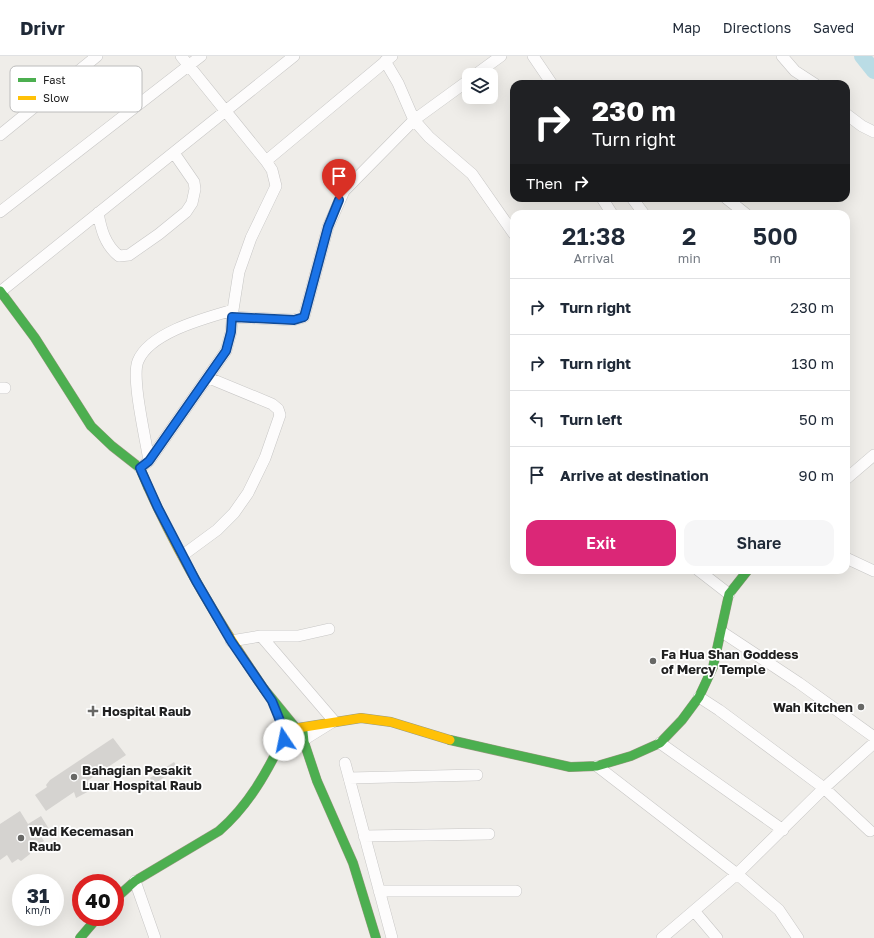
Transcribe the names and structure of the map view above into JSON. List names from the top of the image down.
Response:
{
  "places": {
    "other": [
      "Fa Hua Shan Goddess of Mercy Temple",
      "Wah Kitchen",
      "Bahagian Pesakit Luar Hospital Raub",
      "Wad Kecemasan Raub"
    ],
    "health": ["Hospital Raub"]
  },
  "legend": ["Fast", "Slow"],
  "page": {
    "header": "Drivr",
    "nav": ["Map", "Directions", "Saved"],
    "turn": ["230 m", "Turn right"],
    "then": "Then",
    "eta": [
      "21:38",
      "Arrival",
      "2",
      "min",
      "500",
      "m"
    ],
    "list": [
      {
        "name": "Turn right",
        "value": "230 m"
      },
      {
        "name": "Turn right",
        "value": "130 m"
      },
      {
        "name": "Turn left",
        "value": "50 m"
      },
      {
        "name": "Arrive at destination",
        "value": "90 m"
      }
    ],
    "buttons": ["Exit", "Share"],
    "speed": "31 km/h",
    "limit": "40"
  }
}
